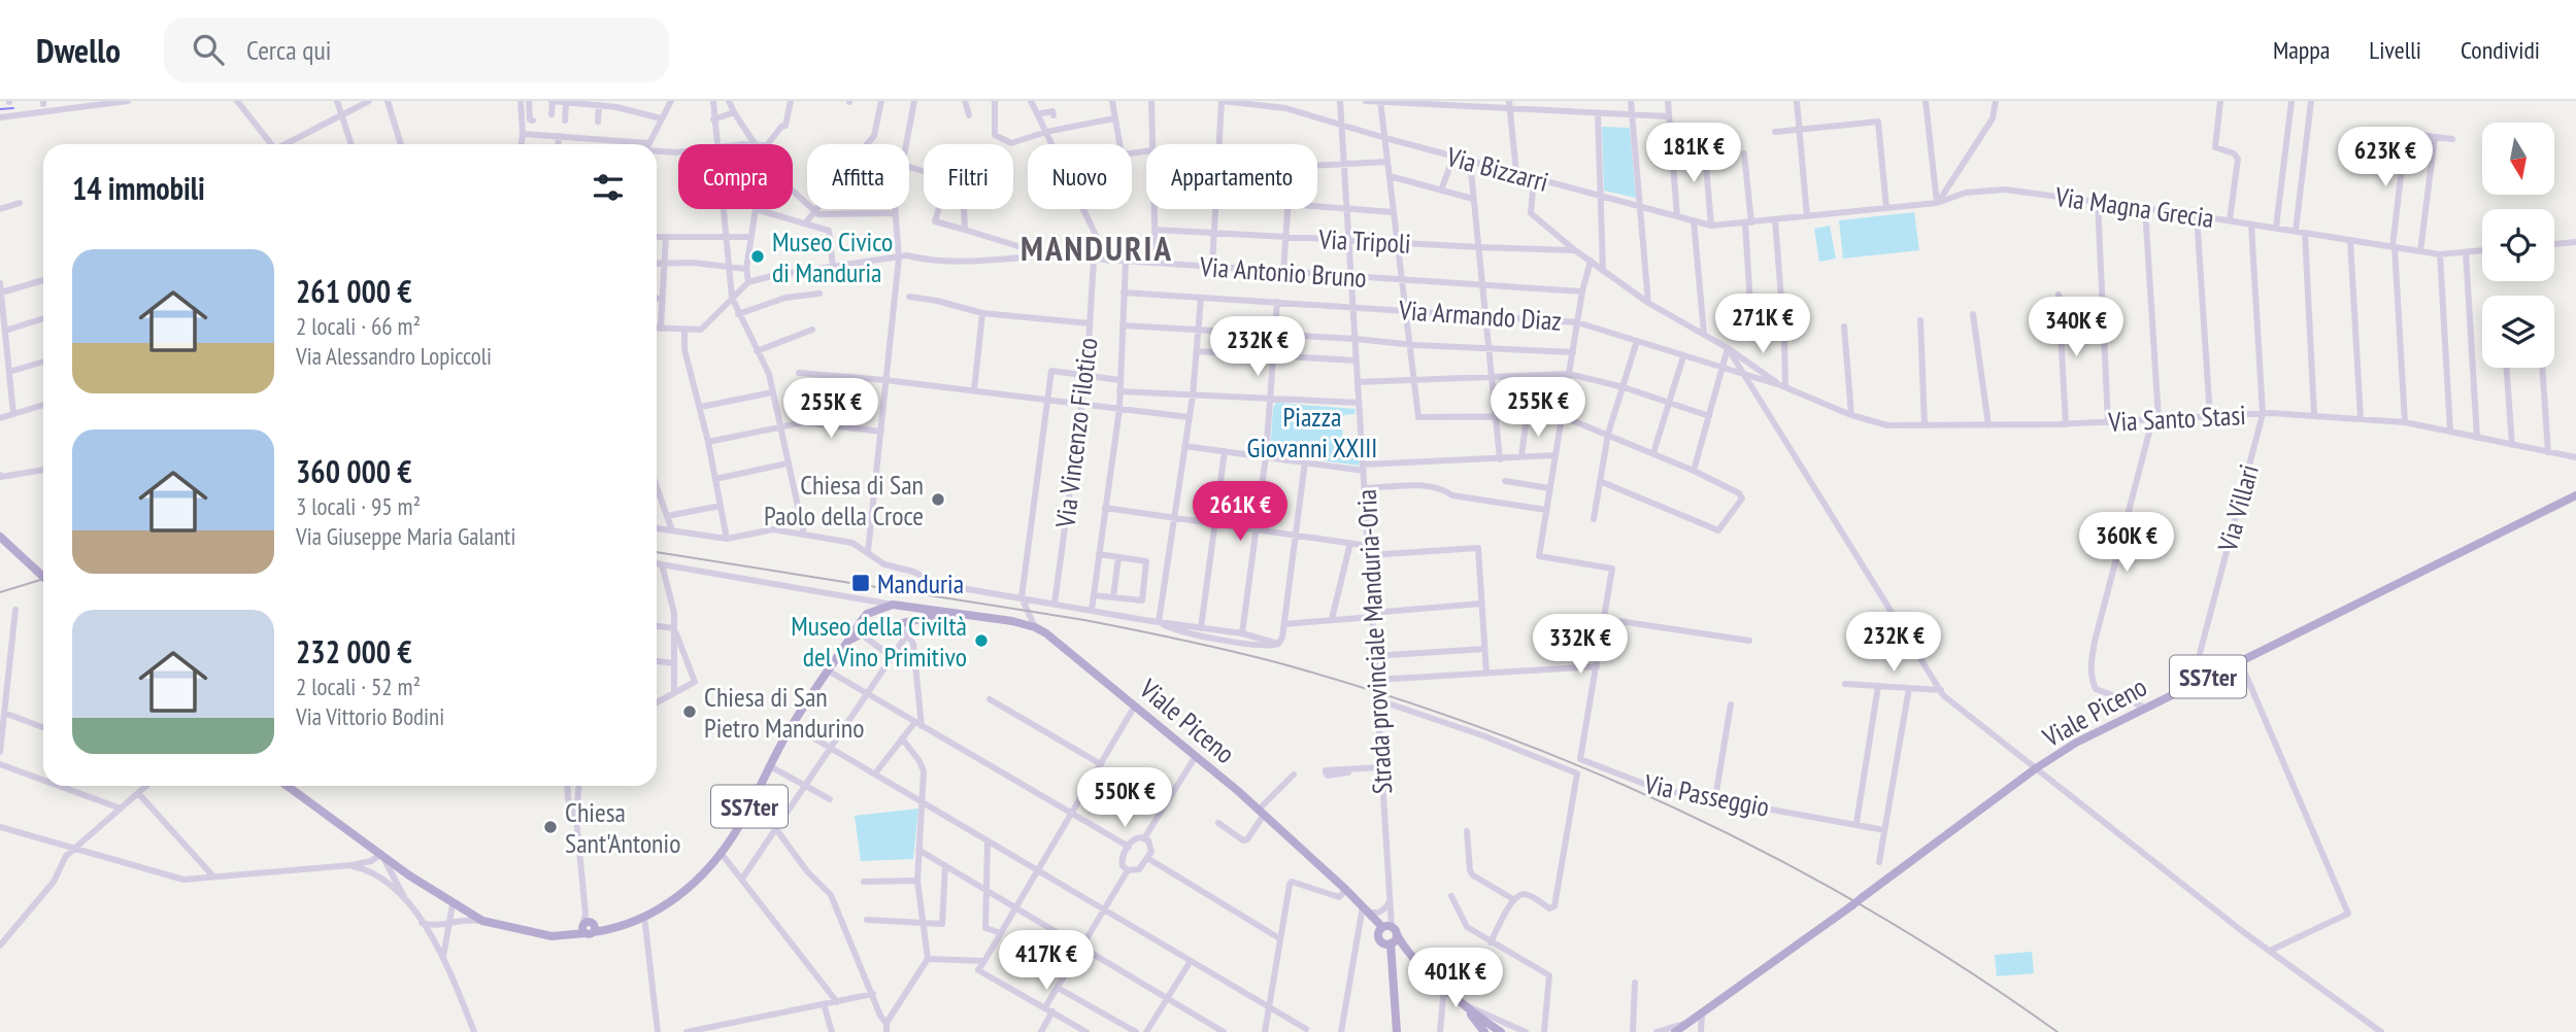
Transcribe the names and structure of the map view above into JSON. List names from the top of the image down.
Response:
{
  "streets": {
    "main road": ["SS7ter", "Viale Piceno"],
    "street": [
      "Via Bizzarri",
      "Via Magna Grecia",
      "Via Tripoli",
      "Via Antonio Bruno",
      "Via Armando Diaz",
      "Via Santo Stasi",
      "Via Vincenzo Filotico",
      "Via Villari",
      "Strada provinciale Manduria-Oria",
      "Via Passeggio"
    ]
  },
  "crossings": [
    ["Via Bizzarri", "Via Magna Grecia"],
    ["Via Bizzarri", "Via Santo Stasi"],
    ["Via Bizzarri", "Strada provinciale Manduria-Oria"],
    ["Via Magna Grecia", "Via Villari"],
    ["Via Tripoli", "Via Santo Stasi"],
    ["Via Tripoli", "Strada provinciale Manduria-Oria"],
    ["Via Antonio Bruno", "Via Vincenzo Filotico"],
    ["Via Antonio Bruno", "Strada provinciale Manduria-Oria"],
    ["Via Antonio Bruno", "Via Passeggio"],
    ["Via Armando Diaz", "Via Santo Stasi"],
    ["Via Armando Diaz", "Strada provinciale Manduria-Oria"],
    ["Via Armando Diaz", "Via Passeggio"],
    ["Via Santo Stasi", "Via Villari"],
    ["Via Santo Stasi", "Via Passeggio"],
    ["Via Villari", "Viale Piceno"],
    ["Strada provinciale Manduria-Oria", "Viale Piceno"],
    ["SS7ter", "Viale Piceno"]
  ],
  "districts": ["MANDURIA"],
  "parks": ["Piazza Giovanni XXIII"],
  "places": {
    "other": [
      "Museo Civico di Manduria",
      "Chiesa di San Paolo della Croce",
      "Museo della Civiltà del Vino Primitivo",
      "Chiesa di San Pietro Mandurino",
      "Chiesa Sant'Antonio"
    ],
    "transit": ["Manduria"]
  },
  "north": "bottom",
  "page": {
    "header": "Dwello",
    "search": "Cerca qui",
    "nav": ["Mappa", "Livelli", "Condividi"],
    "price": [
      "181K €",
      "623K €",
      "271K €",
      "340K €",
      "232K €",
      "255K €",
      "255K €",
      "261K €",
      "360K €",
      "232K €",
      "332K €",
      "550K €",
      "417K €",
      "401K €"
    ],
    "chip": [
      "Compra",
      "Affitta",
      "Filtri",
      "Nuovo",
      "Appartamento"
    ],
    "heading": "14 immobili",
    "list": [
      {
        "name": "261 000 €",
        "note": "2 locali · 66 m² · Via Alessandro Lopiccoli"
      },
      {
        "name": "360 000 €",
        "note": "3 locali · 95 m² · Via Giuseppe Maria Galanti"
      },
      {
        "name": "232 000 €",
        "note": "2 locali · 52 m² · Via Vittorio Bodini"
      }
    ]
  }
}
